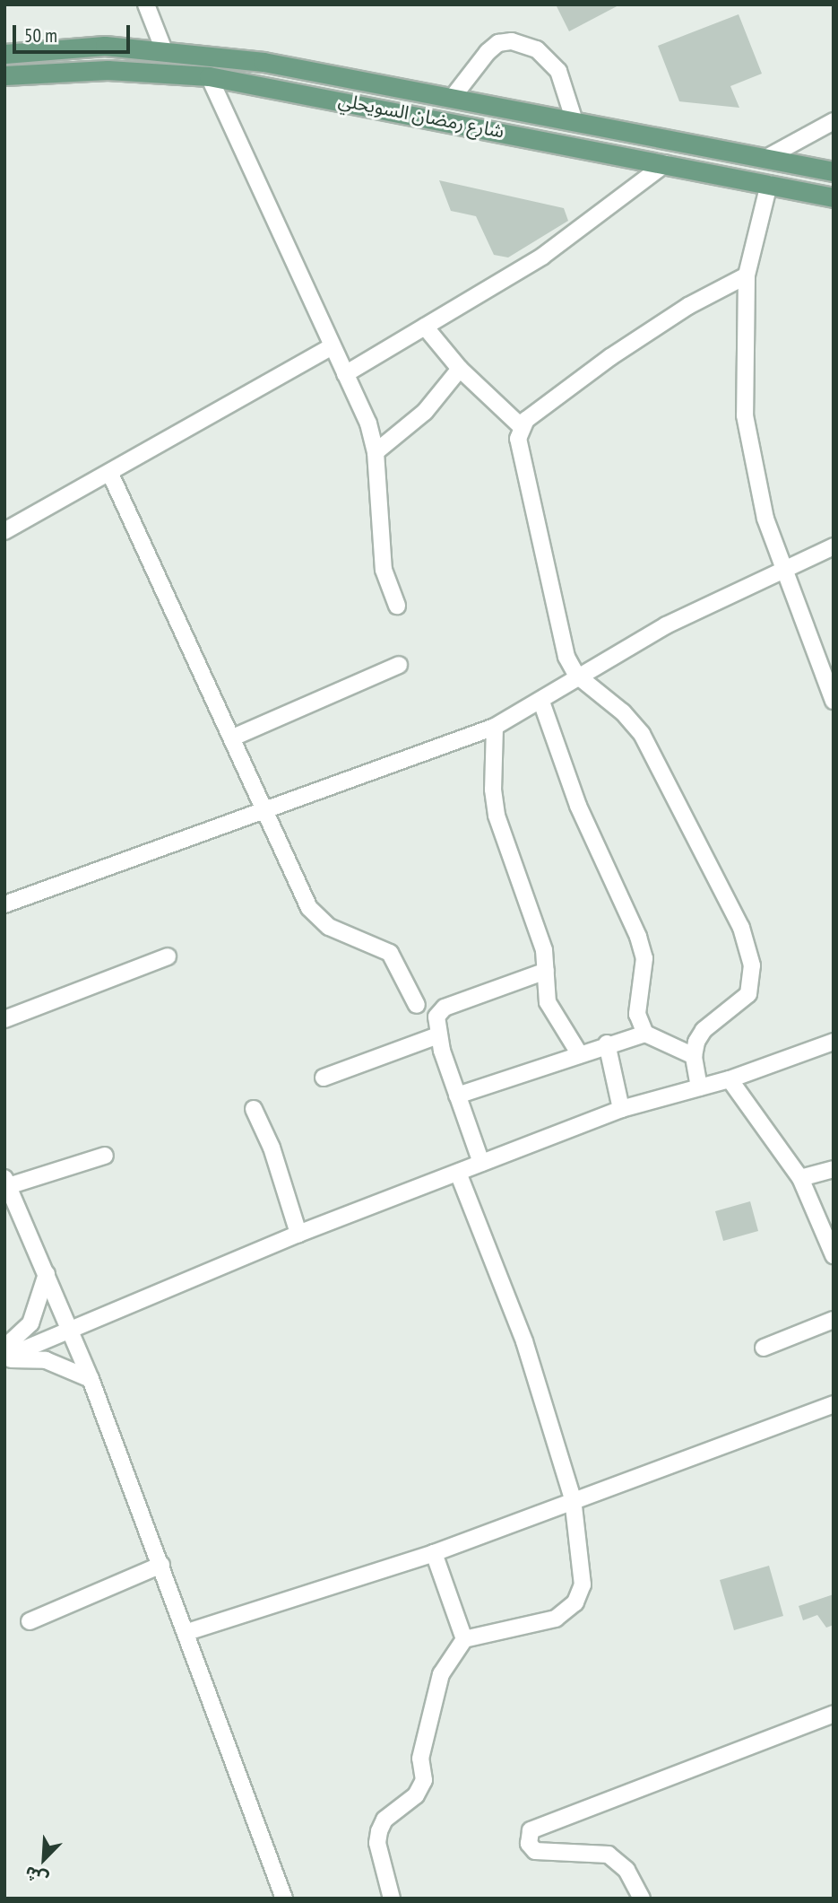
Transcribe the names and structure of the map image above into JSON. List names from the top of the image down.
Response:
{
  "streets": {
    "main road": ["شارع رمضان السويحلي"]
  },
  "scale_bar": "50 m",
  "north": "bottom left"
}
